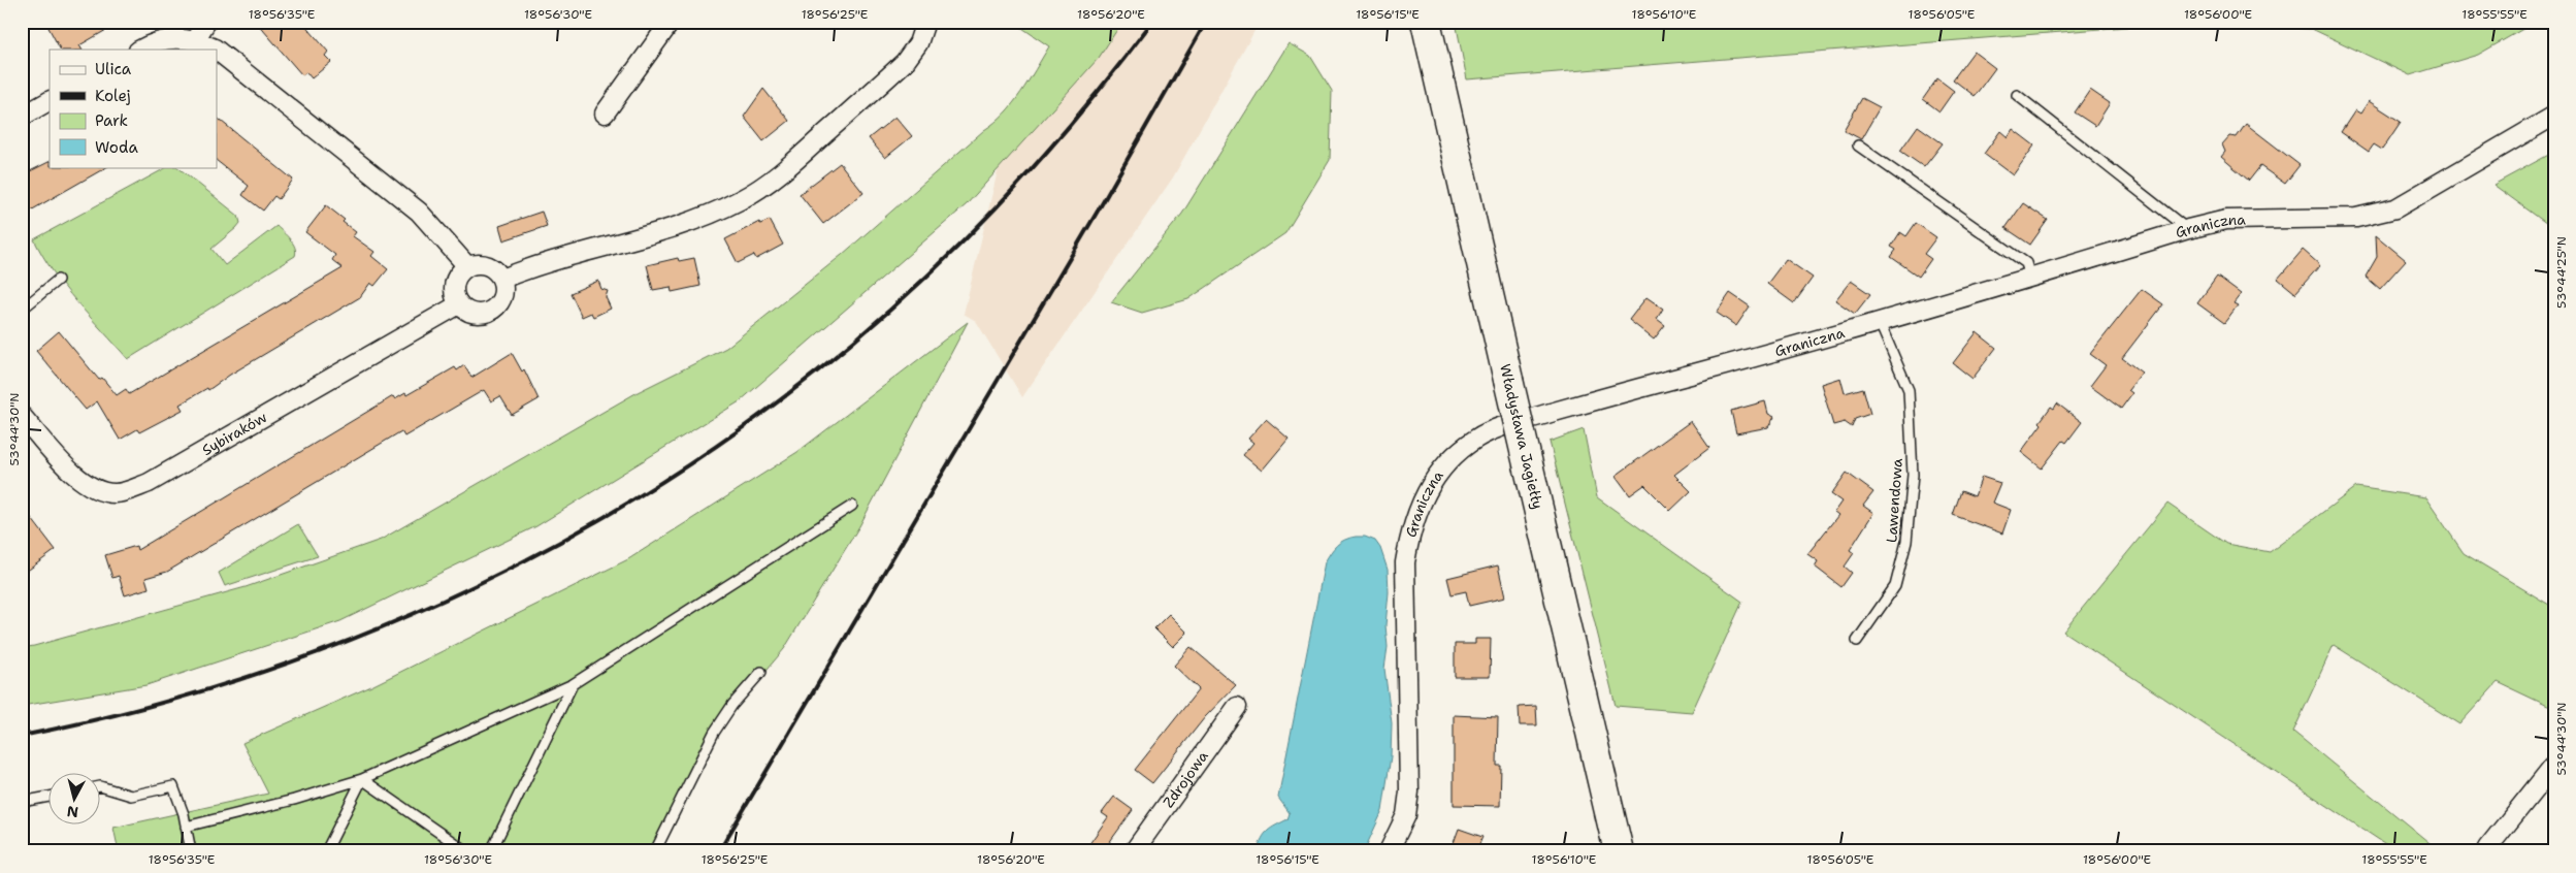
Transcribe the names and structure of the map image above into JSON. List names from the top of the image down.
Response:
{
  "streets": {
    "main road": ["Władysława Jagiełły"],
    "street": ["Graniczna", "Sybiraków", "Zdrojowa"],
    "lane": ["Lawendowa"]
  },
  "crossings": [
    ["Graniczna", "Lawendowa"]
  ],
  "legend": [
    "Ulica",
    "Kolej",
    "Park",
    "Woda"
  ],
  "north": "bottom",
  "coordinates": [
    "18°56'35\"E",
    "18°56'30\"E",
    "18°56'25\"E",
    "18°56'20\"E",
    "18°56'15\"E",
    "18°56'10\"E",
    "18°56'05\"E",
    "18°56'00\"E",
    "18°55'55\"E",
    "53°44'25\"N",
    "53°44'30\"N"
  ]
}
